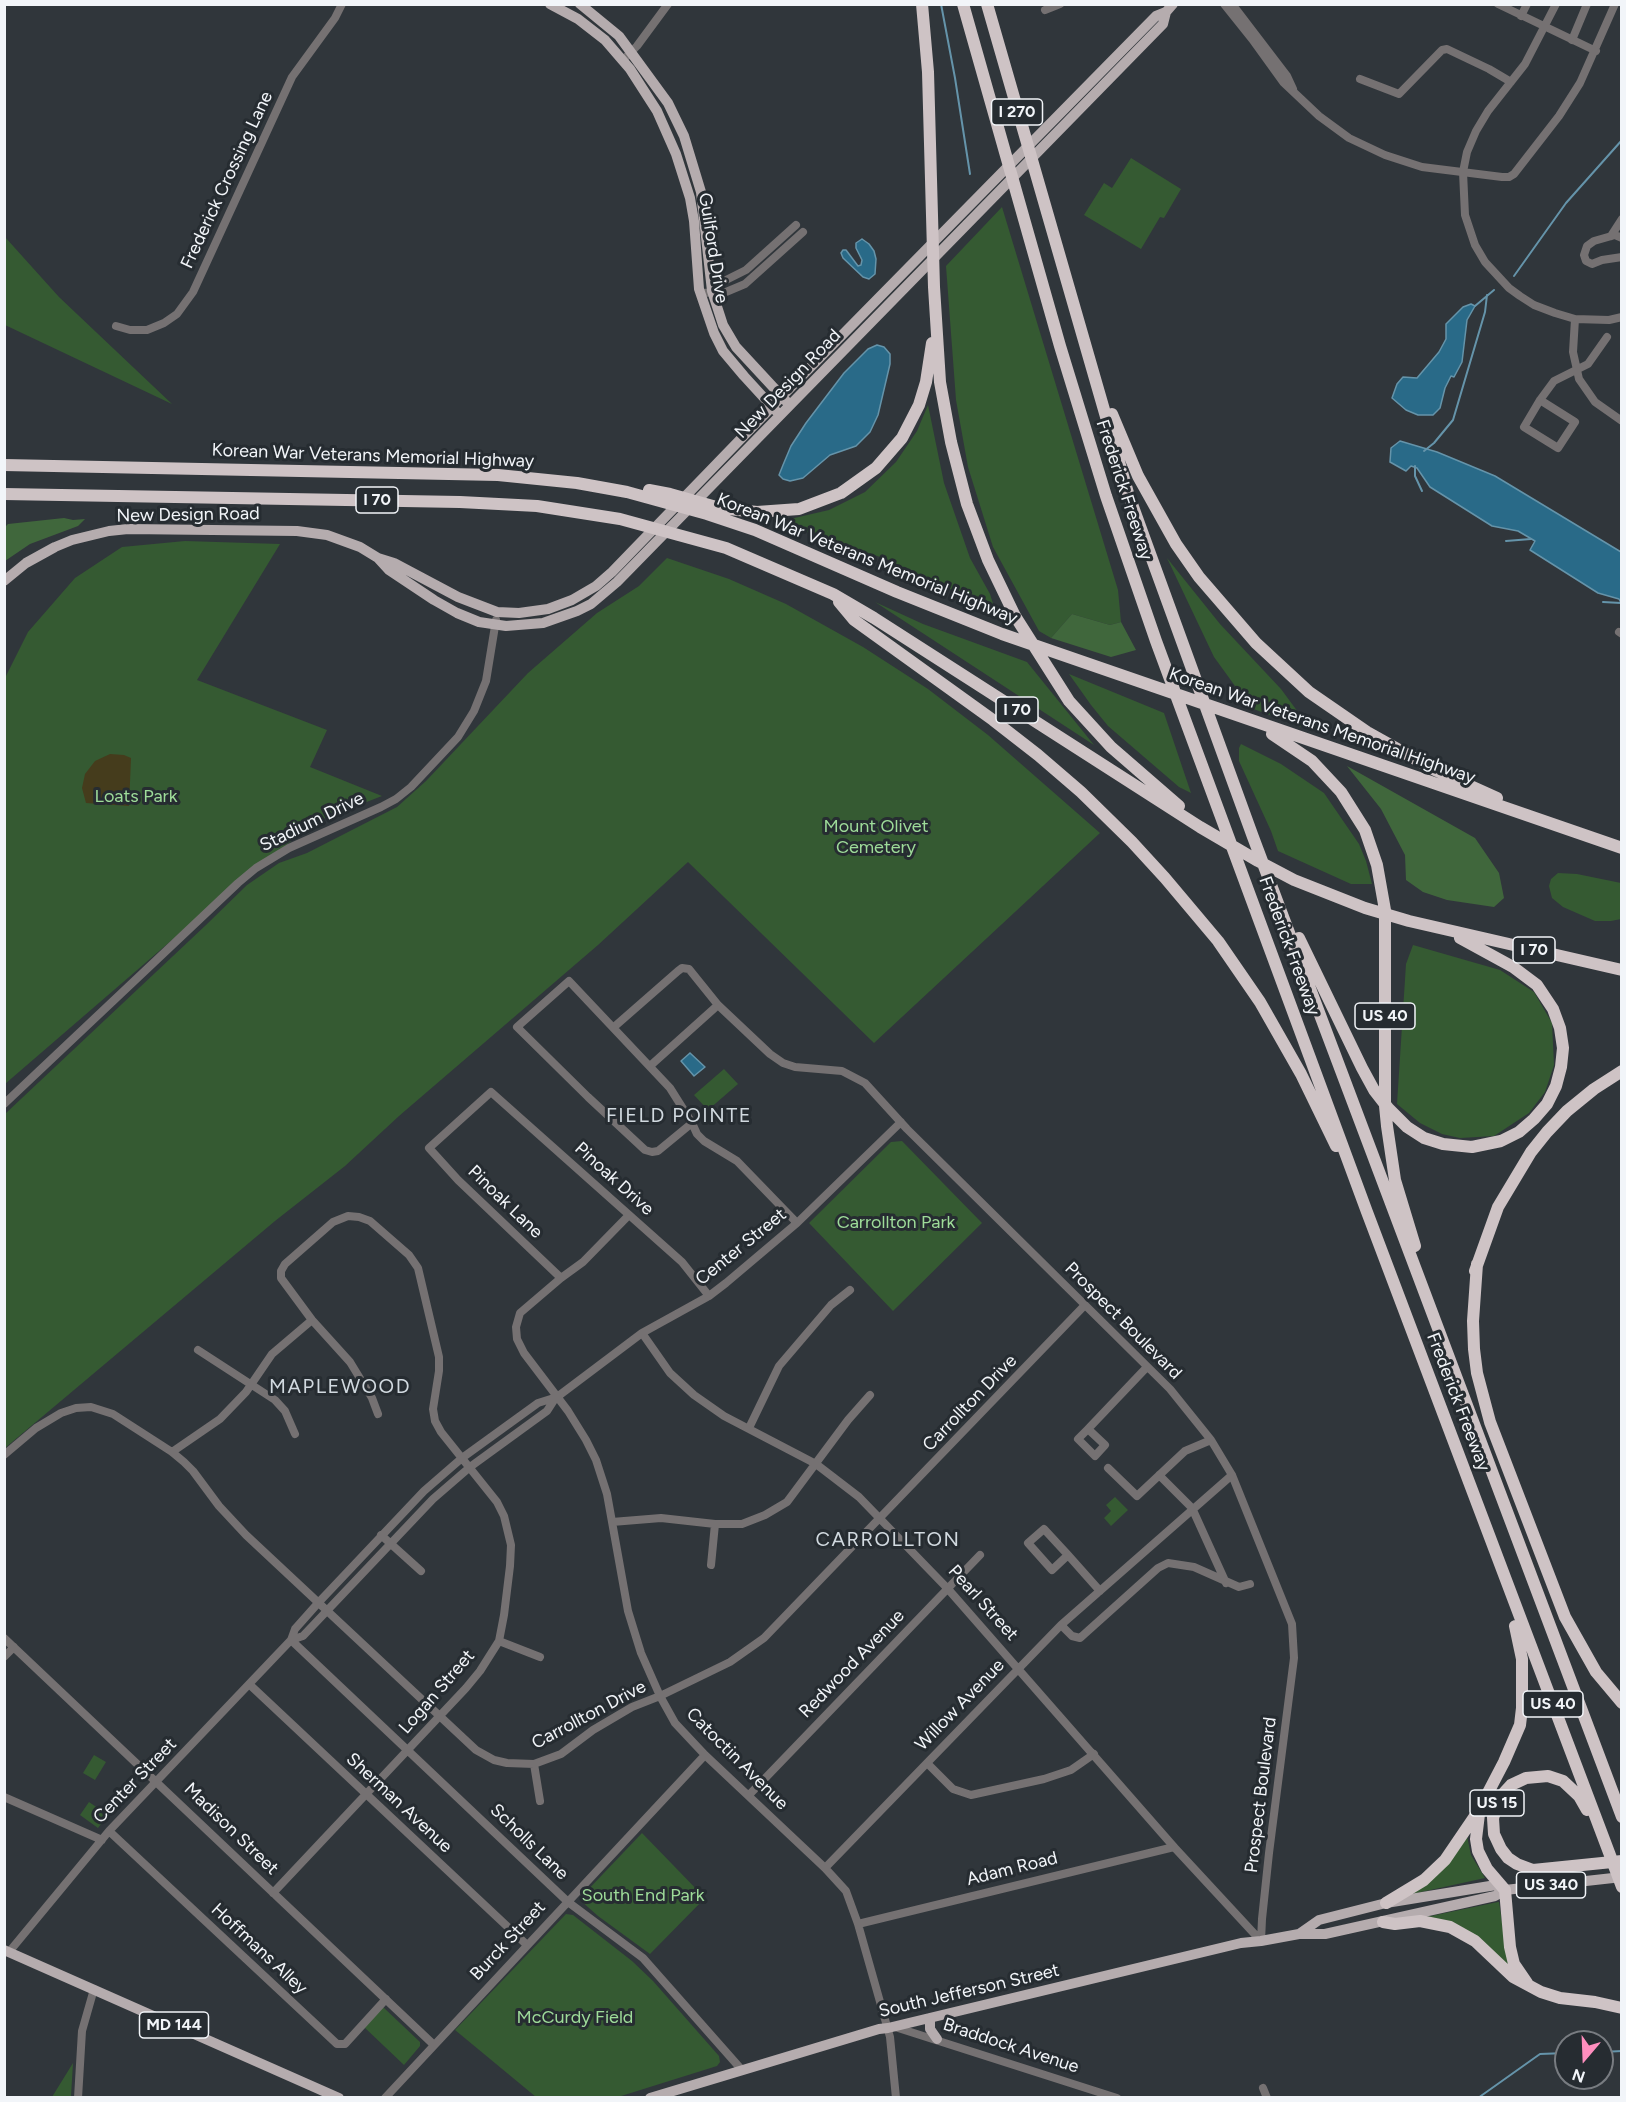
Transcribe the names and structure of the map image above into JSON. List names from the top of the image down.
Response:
{
  "streets": {
    "highway": [
      "I 270",
      "Korean War Veterans Memorial Highway",
      "Frederick Freeway",
      "I 70",
      "US 40",
      "US 15"
    ],
    "main road": [
      "Guilford Drive",
      "New Design Road",
      "US 340",
      "South Jefferson Street",
      "MD 144"
    ],
    "street": [
      "Frederick Crossing Lane",
      "Stadium Drive",
      "Pinoak Drive",
      "Pinoak Lane",
      "Center Street",
      "Prospect Boulevard",
      "Carrollton Drive",
      "Pearl Street",
      "Redwood Avenue",
      "Logan Street",
      "Willow Avenue",
      "Catoctin Avenue",
      "Sherman Avenue",
      "Madison Street",
      "Scholls Lane",
      "Adam Road",
      "Burck Street",
      "Hoffmans Alley",
      "Braddock Avenue"
    ]
  },
  "crossings": [
    ["I 270", "Frederick Freeway"],
    ["Guilford Drive", "New Design Road"],
    ["New Design Road", "Stadium Drive"],
    ["Korean War Veterans Memorial Highway", "I 70"],
    ["Korean War Veterans Memorial Highway", "US 40"],
    ["Frederick Freeway", "US 40"],
    ["Frederick Freeway", "US 15"],
    ["I 70", "US 40"],
    ["Pinoak Drive", "Pinoak Lane"],
    ["Pinoak Drive", "Center Street"],
    ["Pinoak Drive", "Catoctin Avenue"],
    ["Pinoak Lane", "Catoctin Avenue"],
    ["Center Street", "Prospect Boulevard"],
    ["Center Street", "Carrollton Drive"],
    ["Center Street", "Pearl Street"],
    ["Center Street", "Logan Street"],
    ["Center Street", "Catoctin Avenue"],
    ["Center Street", "Sherman Avenue"],
    ["Center Street", "Madison Street"],
    ["Center Street", "Scholls Lane"],
    ["Center Street", "Hoffmans Alley"],
    ["Center Street", "MD 144"],
    ["Prospect Boulevard", "Carrollton Drive"],
    ["Prospect Boulevard", "Pearl Street"],
    ["Prospect Boulevard", "Willow Avenue"],
    ["Prospect Boulevard", "South Jefferson Street"],
    ["Carrollton Drive", "Pearl Street"],
    ["Carrollton Drive", "Logan Street"],
    ["Carrollton Drive", "Catoctin Avenue"],
    ["Pearl Street", "Redwood Avenue"],
    ["Pearl Street", "Willow Avenue"],
    ["Pearl Street", "Adam Road"],
    ["Pearl Street", "South Jefferson Street"],
    ["Redwood Avenue", "Catoctin Avenue"],
    ["Logan Street", "Sherman Avenue"],
    ["Logan Street", "Madison Street"],
    ["Logan Street", "Scholls Lane"],
    ["Willow Avenue", "Catoctin Avenue"],
    ["Catoctin Avenue", "Adam Road"],
    ["Catoctin Avenue", "Burck Street"],
    ["Catoctin Avenue", "South Jefferson Street"],
    ["Catoctin Avenue", "Braddock Avenue"],
    ["Sherman Avenue", "Burck Street"],
    ["Madison Street", "Burck Street"],
    ["Madison Street", "Hoffmans Alley"],
    ["Scholls Lane", "Burck Street"],
    ["Scholls Lane", "South Jefferson Street"],
    ["South Jefferson Street", "Braddock Avenue"]
  ],
  "districts": ["FIELD POINTE", "MAPLEWOOD", "CARROLLTON"],
  "parks": [
    "Loats Park",
    "Mount Olivet Cemetery",
    "Carrollton Park",
    "South End Park",
    "McCurdy Field"
  ],
  "north": "bottom"
}
